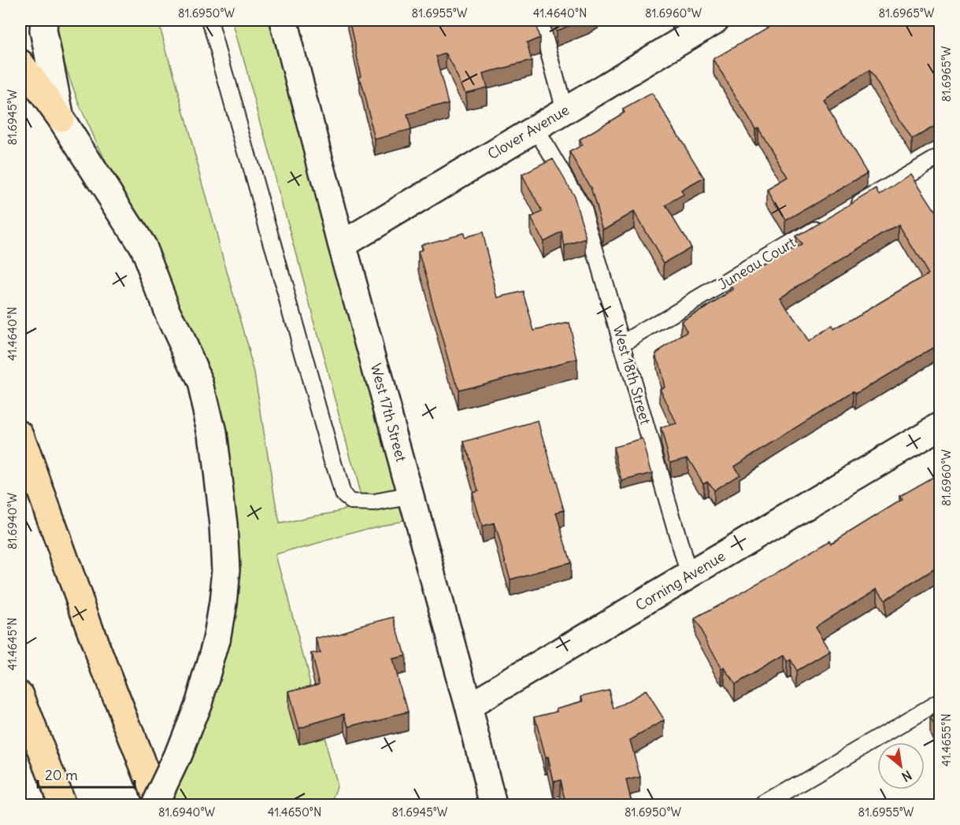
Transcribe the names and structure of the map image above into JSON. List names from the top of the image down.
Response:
{
  "streets": {
    "street": ["Clover Avenue", "West 17th Street", "Corning Avenue"],
    "lane": ["Juneau Court", "West 18th Street"]
  },
  "crossings": [
    ["Clover Avenue", "West 18th Street"],
    ["Clover Avenue", "West 17th Street"],
    ["Juneau Court", "West 18th Street"],
    ["West 18th Street", "Corning Avenue"],
    ["West 17th Street", "Corning Avenue"]
  ],
  "scale_bar": "20 m",
  "north": "bottom right",
  "coordinates": [
    "81.6950°W",
    "81.6955°W",
    "41.4640°N",
    "81.6960°W",
    "81.6965°W",
    "81.6945°W",
    "81.6940°W",
    "41.4645°N",
    "41.4655°N",
    "41.4650°N"
  ]
}
